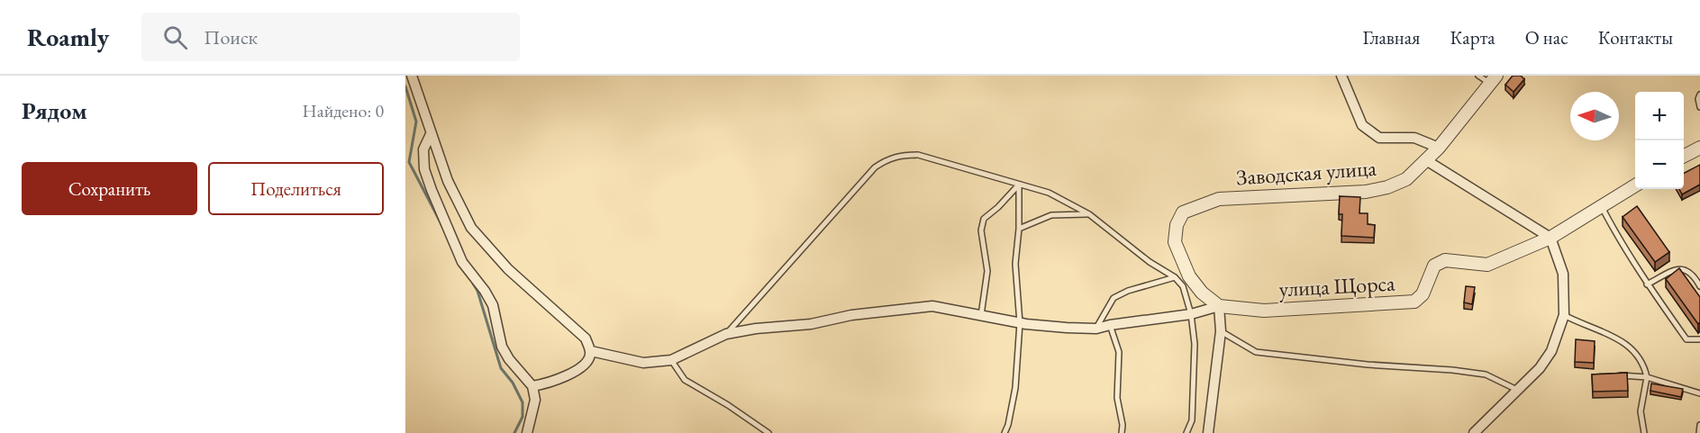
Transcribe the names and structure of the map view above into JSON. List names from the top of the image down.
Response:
{
  "streets": {
    "street": ["Заводская улица", "улица Щорса"]
  },
  "crossings": [
    ["Заводская улица", "улица Щорса"]
  ],
  "north": "left",
  "page": {
    "header": "Roamly",
    "search": "Поиск",
    "nav": [
      "Главная",
      "Карта",
      "О нас",
      "Контакты"
    ],
    "heading": ["Рядом", "Найдено: 0"],
    "map_buttons": ["+", "−"],
    "buttons": ["Сохранить", "Поделиться"]
  }
}
